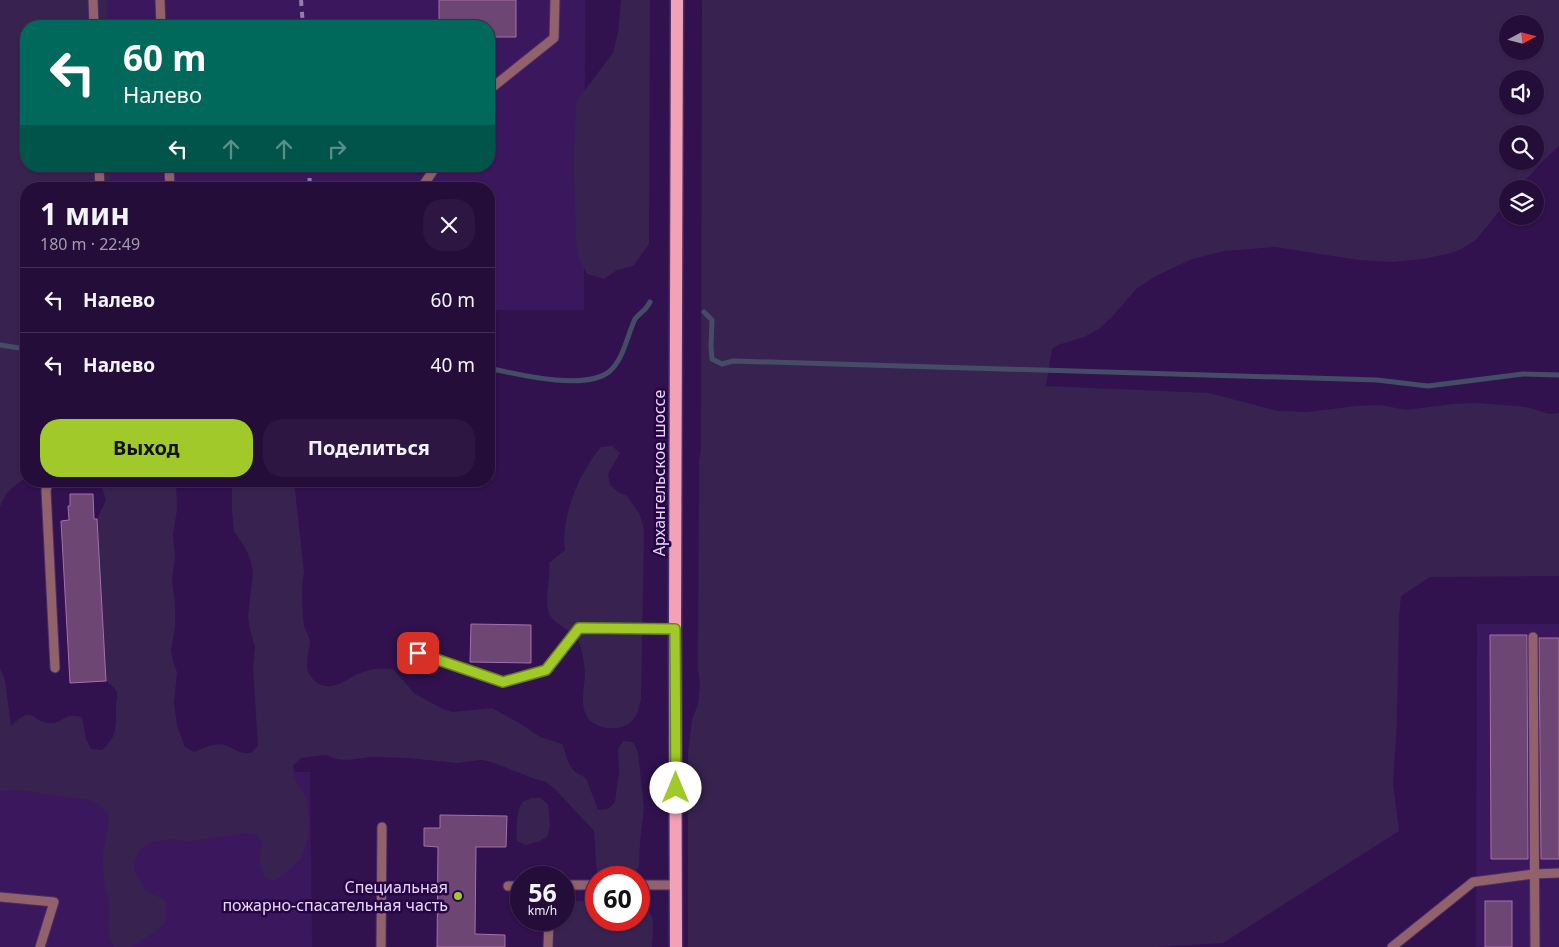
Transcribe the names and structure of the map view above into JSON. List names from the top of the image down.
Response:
{
  "streets": {
    "main road": ["Архангельское шоссе"]
  },
  "places": ["Специальная пожарно-спасательная часть"],
  "north": "right",
  "page": {
    "turn": ["60 m", "Налево"],
    "heading": ["1 мин", "180 m · 22:49"],
    "list": [
      {
        "name": "Налево",
        "value": "60 m"
      },
      {
        "name": "Налево",
        "value": "40 m"
      }
    ],
    "buttons": ["Выход", "Поделиться"],
    "speed": "56 km/h",
    "limit": "60"
  }
}
